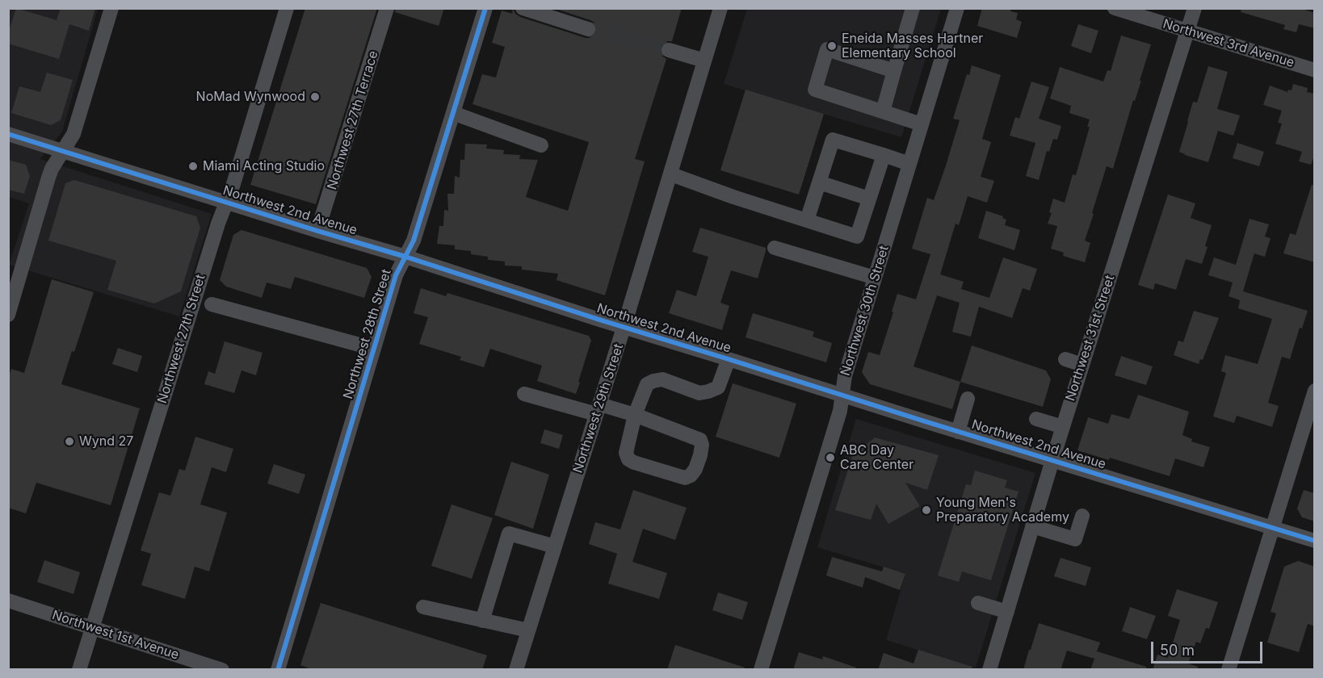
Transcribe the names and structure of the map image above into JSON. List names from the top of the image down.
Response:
{
  "streets": {
    "street": [
      "Northwest 3rd Avenue",
      "Northwest 27th Terrace",
      "Northwest 2nd Avenue",
      "Northwest 30th Street",
      "Northwest 28th Street",
      "Northwest 31st Street",
      "Northwest 27th Street",
      "Northwest 29th Street",
      "Northwest 1st Avenue"
    ]
  },
  "crossings": [
    ["Northwest 3rd Avenue", "Northwest 31st Street"],
    ["Northwest 27th Terrace", "Northwest 2nd Avenue"],
    ["Northwest 2nd Avenue", "Northwest 30th Street"],
    ["Northwest 2nd Avenue", "Northwest 28th Street"],
    ["Northwest 2nd Avenue", "Northwest 31st Street"],
    ["Northwest 2nd Avenue", "Northwest 27th Street"],
    ["Northwest 2nd Avenue", "Northwest 29th Street"],
    ["Northwest 27th Street", "Northwest 1st Avenue"]
  ],
  "places": [
    "Eneida Masses Hartner Elementary School",
    "NoMad Wynwood",
    "Miami Acting Studio",
    "Wynd 27",
    "ABC Day Care Center",
    "Young Men's Preparatory Academy"
  ],
  "scale_bar": "50 m"
}
